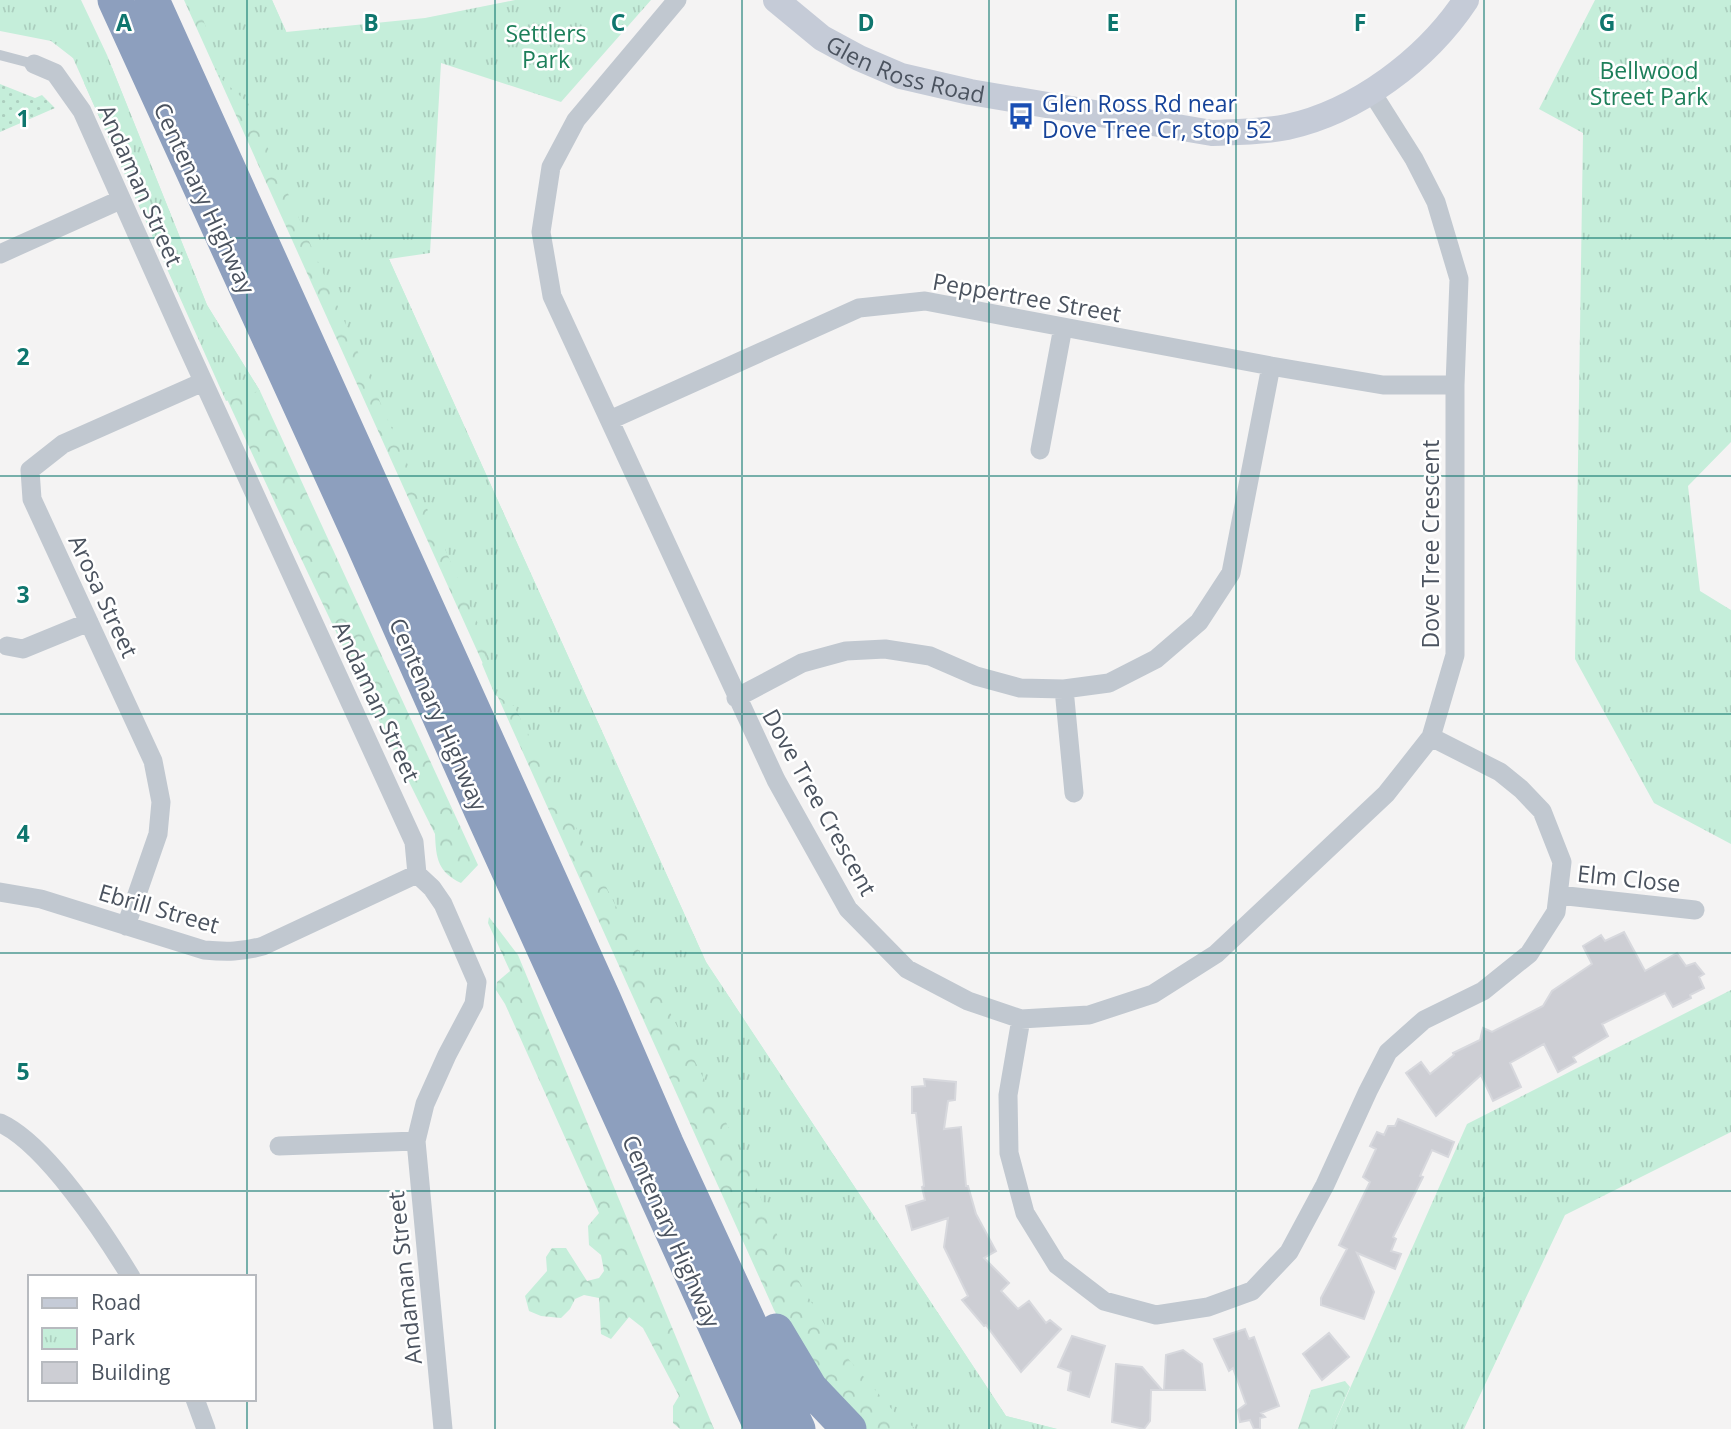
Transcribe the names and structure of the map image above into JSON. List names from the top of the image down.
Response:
{
  "streets": {
    "highway": ["Centenary Highway"],
    "street": [
      "Glen Ross Road",
      "Andaman Street",
      "Peppertree Street",
      "Dove Tree Crescent",
      "Arosa Street",
      "Elm Close",
      "Ebrill Street"
    ]
  },
  "crossings": [
    ["Glen Ross Road", "Dove Tree Crescent"],
    ["Andaman Street", "Arosa Street"],
    ["Andaman Street", "Ebrill Street"],
    ["Peppertree Street", "Dove Tree Crescent"],
    ["Arosa Street", "Ebrill Street"]
  ],
  "parks": ["Settlers Park", "Bellwood Street Park"],
  "places": {
    "bus stop": ["Glen Ross Rd near Dove Tree Cr, stop 52"]
  },
  "legend": ["Road", "Park", "Building"],
  "grid": {
    "columns": [
      "A",
      "B",
      "C",
      "D",
      "E",
      "F",
      "G"
    ],
    "rows": [
      "1",
      "2",
      "3",
      "4",
      "5"
    ]
  }
}
